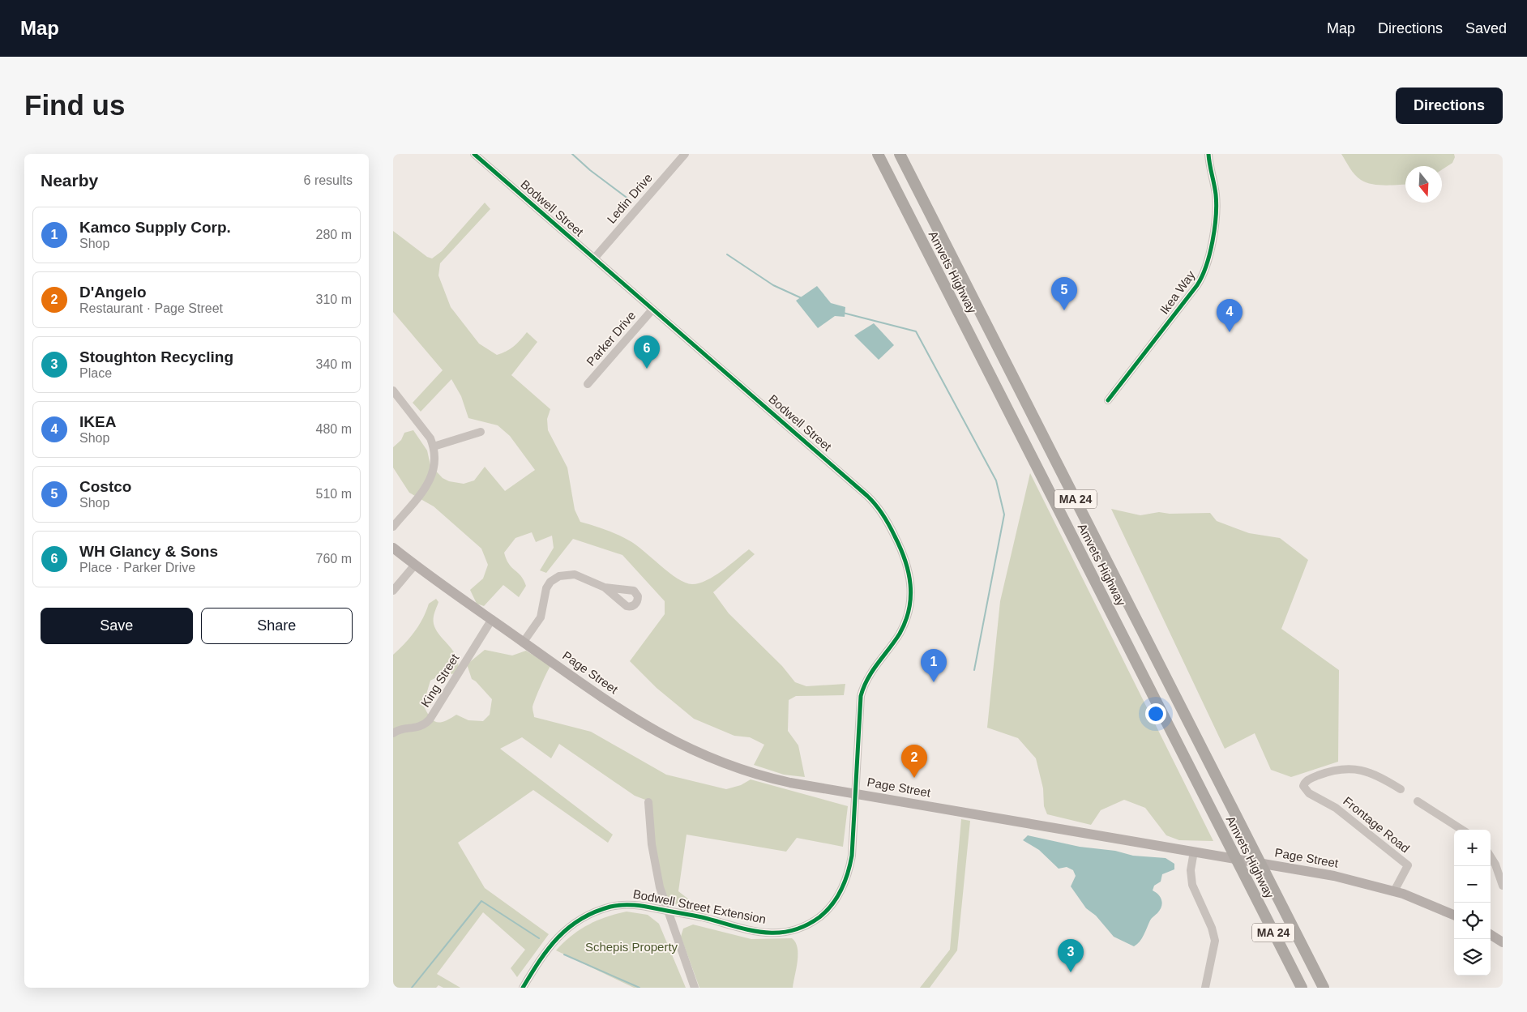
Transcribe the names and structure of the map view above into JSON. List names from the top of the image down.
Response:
{
  "streets": {
    "highway": ["Amvets Highway", "MA 24"],
    "main road": ["Page Street"],
    "street": [
      "Ledin Drive",
      "Bodwell Street",
      "Ikea Way",
      "Parker Drive",
      "King Street",
      "Frontage Road",
      "Bodwell Street Extension"
    ]
  },
  "crossings": [
    ["Ledin Drive", "Bodwell Street"],
    ["Bodwell Street", "Parker Drive"],
    ["Bodwell Street", "Page Street"],
    ["Bodwell Street", "Bodwell Street Extension"],
    ["Page Street", "King Street"],
    ["Page Street", "Frontage Road"],
    ["Page Street", "Bodwell Street Extension"]
  ],
  "parks": ["Schepis Property"],
  "north": "bottom",
  "page": {
    "header": "Map",
    "nav": ["Map", "Directions", "Saved"],
    "buttons": [
      "Directions",
      ["Save", "Share"]
    ],
    "title": "Find us",
    "heading": ["Nearby", "6 results"],
    "list": [
      {
        "mark": "1",
        "name": "Kamco Supply Corp.",
        "note": "Shop",
        "value": "280 m"
      },
      {
        "mark": "2",
        "name": "D'Angelo",
        "note": "Restaurant · Page Street",
        "value": "310 m"
      },
      {
        "mark": "3",
        "name": "Stoughton Recycling",
        "note": "Place",
        "value": "340 m"
      },
      {
        "mark": "4",
        "name": "IKEA",
        "note": "Shop",
        "value": "480 m"
      },
      {
        "mark": "5",
        "name": "Costco",
        "note": "Shop",
        "value": "510 m"
      },
      {
        "mark": "6",
        "name": "WH Glancy & Sons",
        "note": "Place · Parker Drive",
        "value": "760 m"
      }
    ],
    "pins": [
      "5",
      "4",
      "6",
      "1",
      "2",
      "3"
    ],
    "map_buttons": ["+", "−"]
  }
}
